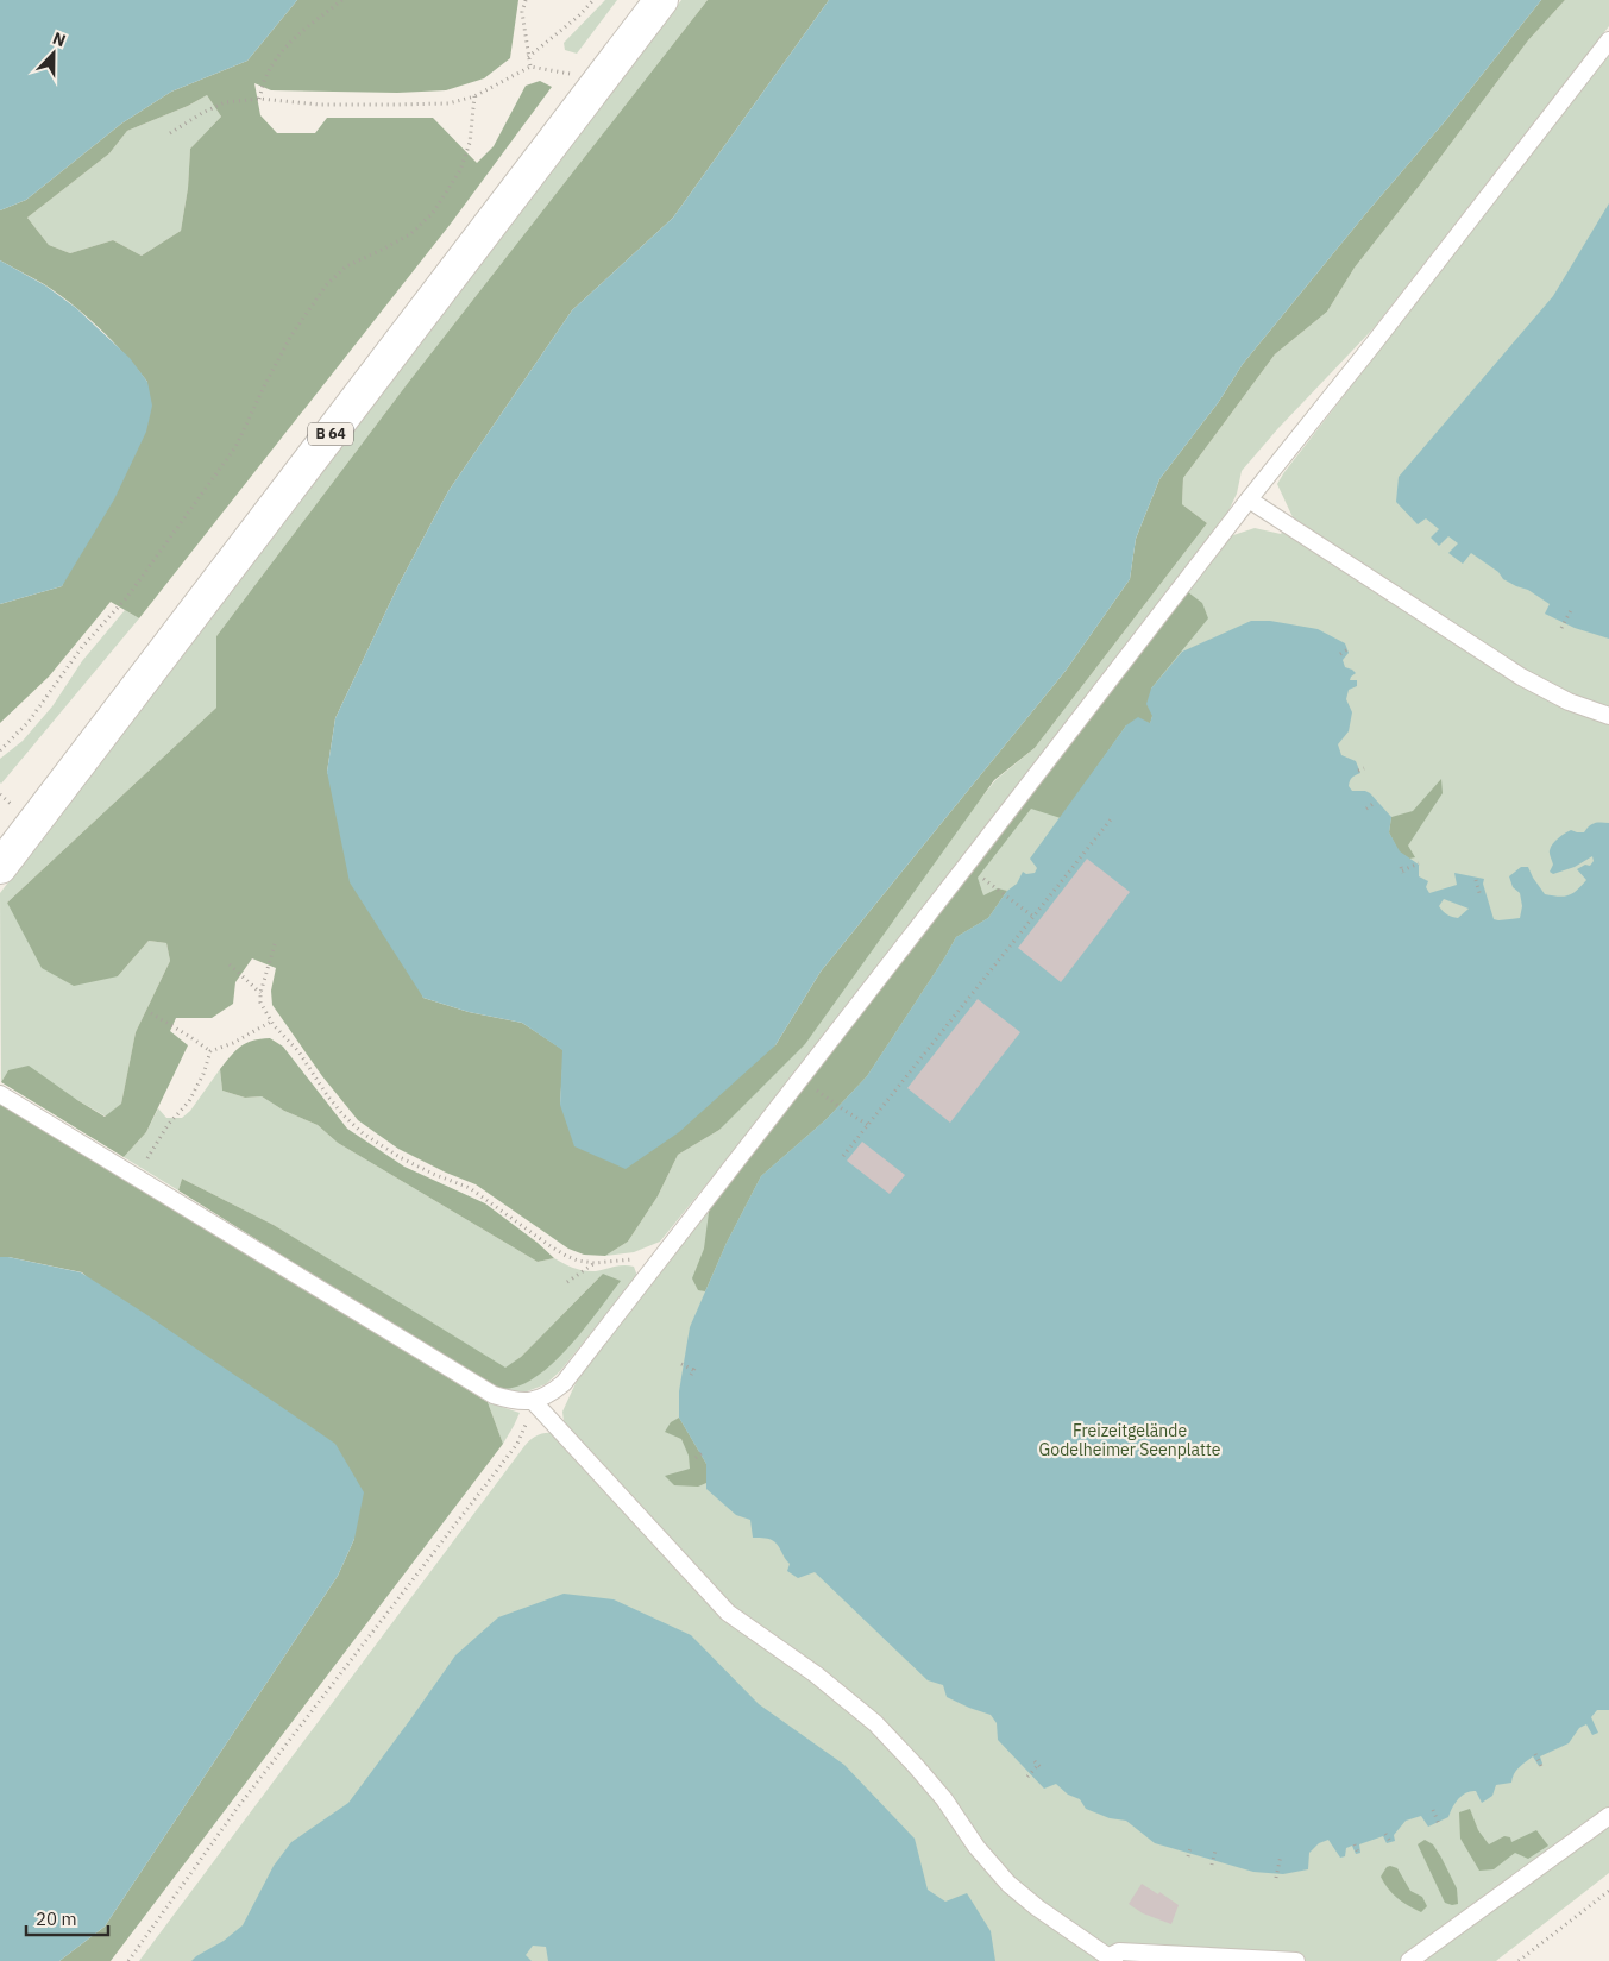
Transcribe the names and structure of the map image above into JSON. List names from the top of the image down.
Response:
{
  "streets": {
    "main road": ["B 64"]
  },
  "parks": ["Freizeitgelände Godelheimer Seenplatte"],
  "scale_bar": "20 m",
  "north": "top"
}
